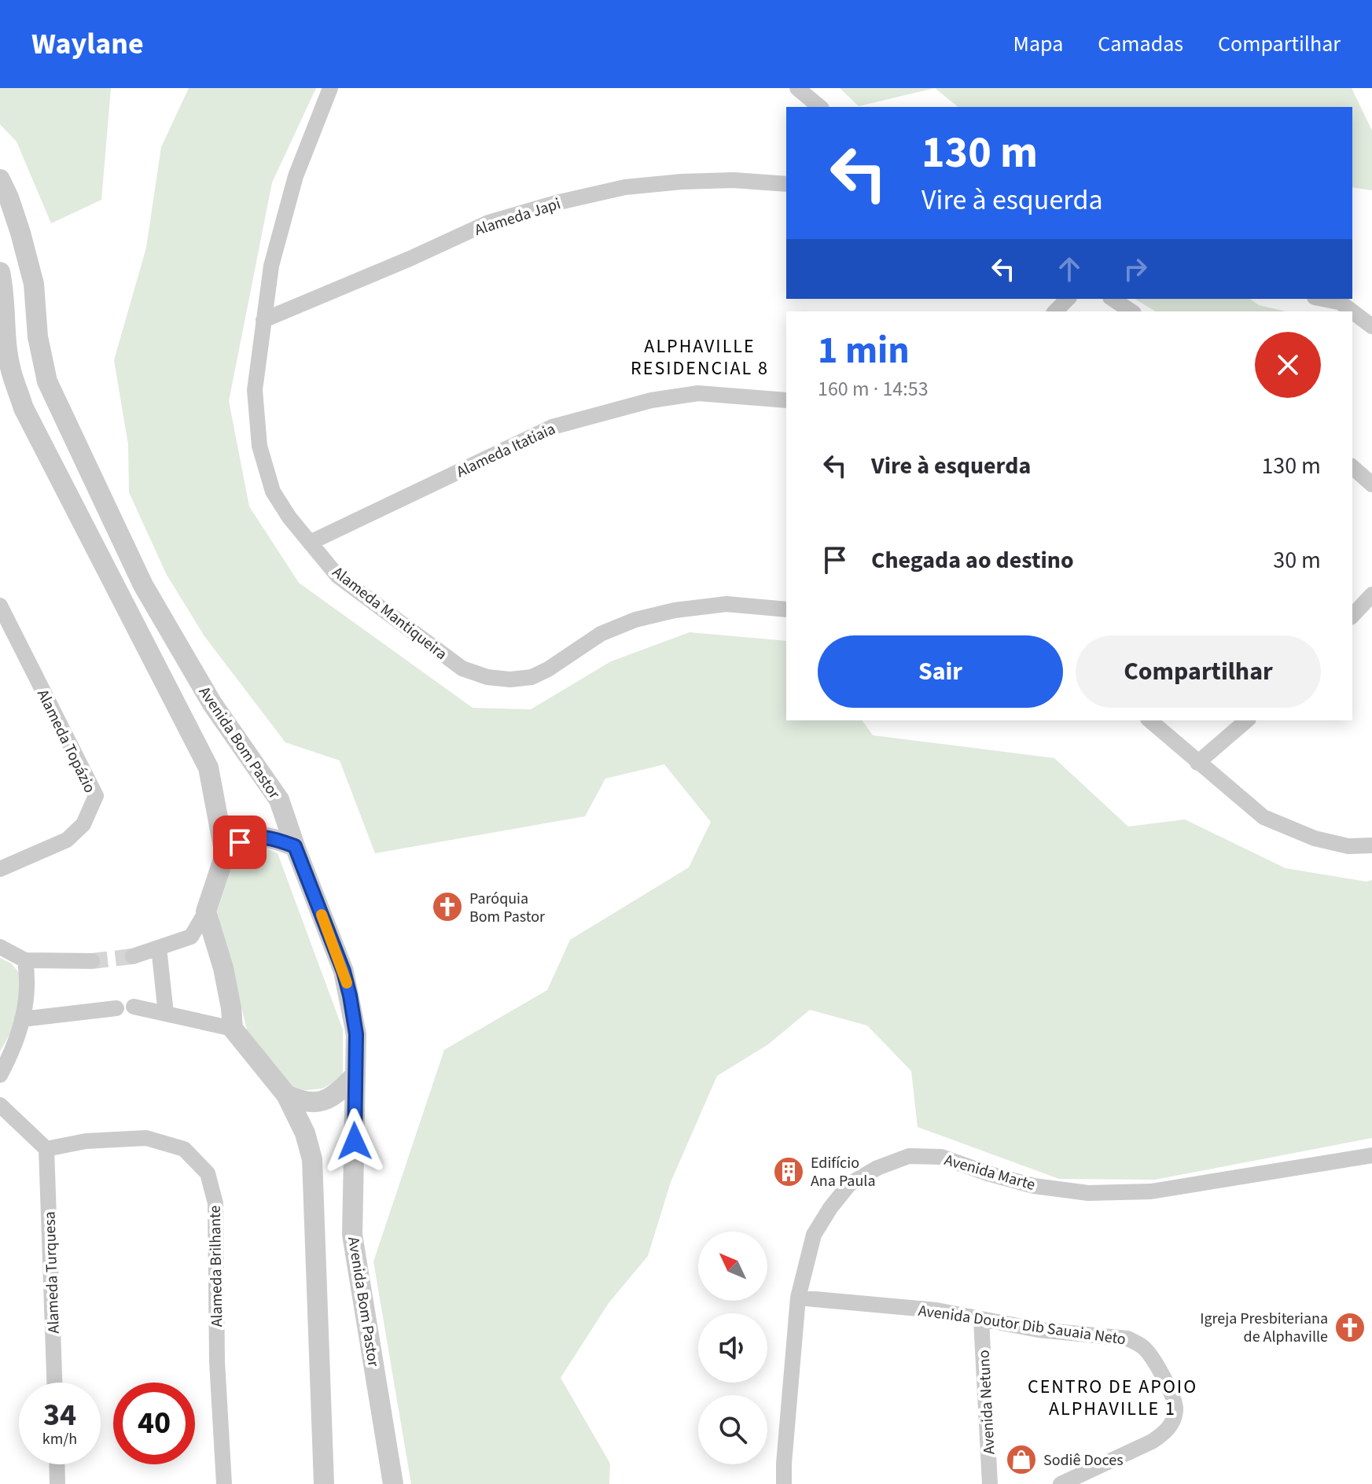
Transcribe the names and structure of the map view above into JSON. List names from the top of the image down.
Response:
{
  "streets": {
    "street": [
      "Alameda Japi",
      "Alameda Itatiaia",
      "Alameda Mantiqueira",
      "Alameda Topázio",
      "Avenida Bom Pastor",
      "Avenida Marte",
      "Alameda Brilhante",
      "Alameda Turquesa",
      "Avenida Doutor Dib Sauaia Neto",
      "Avenida Netuno"
    ]
  },
  "crossings": [
    ["Alameda Japi", "Alameda Mantiqueira"],
    ["Alameda Itatiaia", "Alameda Mantiqueira"],
    ["Avenida Marte", "Avenida Doutor Dib Sauaia Neto"],
    ["Alameda Brilhante", "Alameda Turquesa"],
    ["Avenida Doutor Dib Sauaia Neto", "Avenida Netuno"]
  ],
  "districts": ["ALPHAVILLE RESIDENCIAL 8", "CENTRO DE APOIO ALPHAVILLE 1"],
  "places": {
    "church": ["Paróquia Bom Pastor", "Igreja Presbiteriana de Alphaville"],
    "building": ["Edifício Ana Paula"],
    "shop": ["Sodiê Doces"]
  },
  "north": "top left",
  "page": {
    "header": "Waylane",
    "nav": ["Mapa", "Camadas", "Compartilhar"],
    "turn": ["130 m", "Vire à esquerda"],
    "heading": ["1 min", "160 m · 14:53"],
    "list": [
      {
        "name": "Vire à esquerda",
        "value": "130 m"
      },
      {
        "name": "Chegada ao destino",
        "value": "30 m"
      }
    ],
    "buttons": ["Sair", "Compartilhar"],
    "speed": "34 km/h",
    "limit": "40"
  }
}
